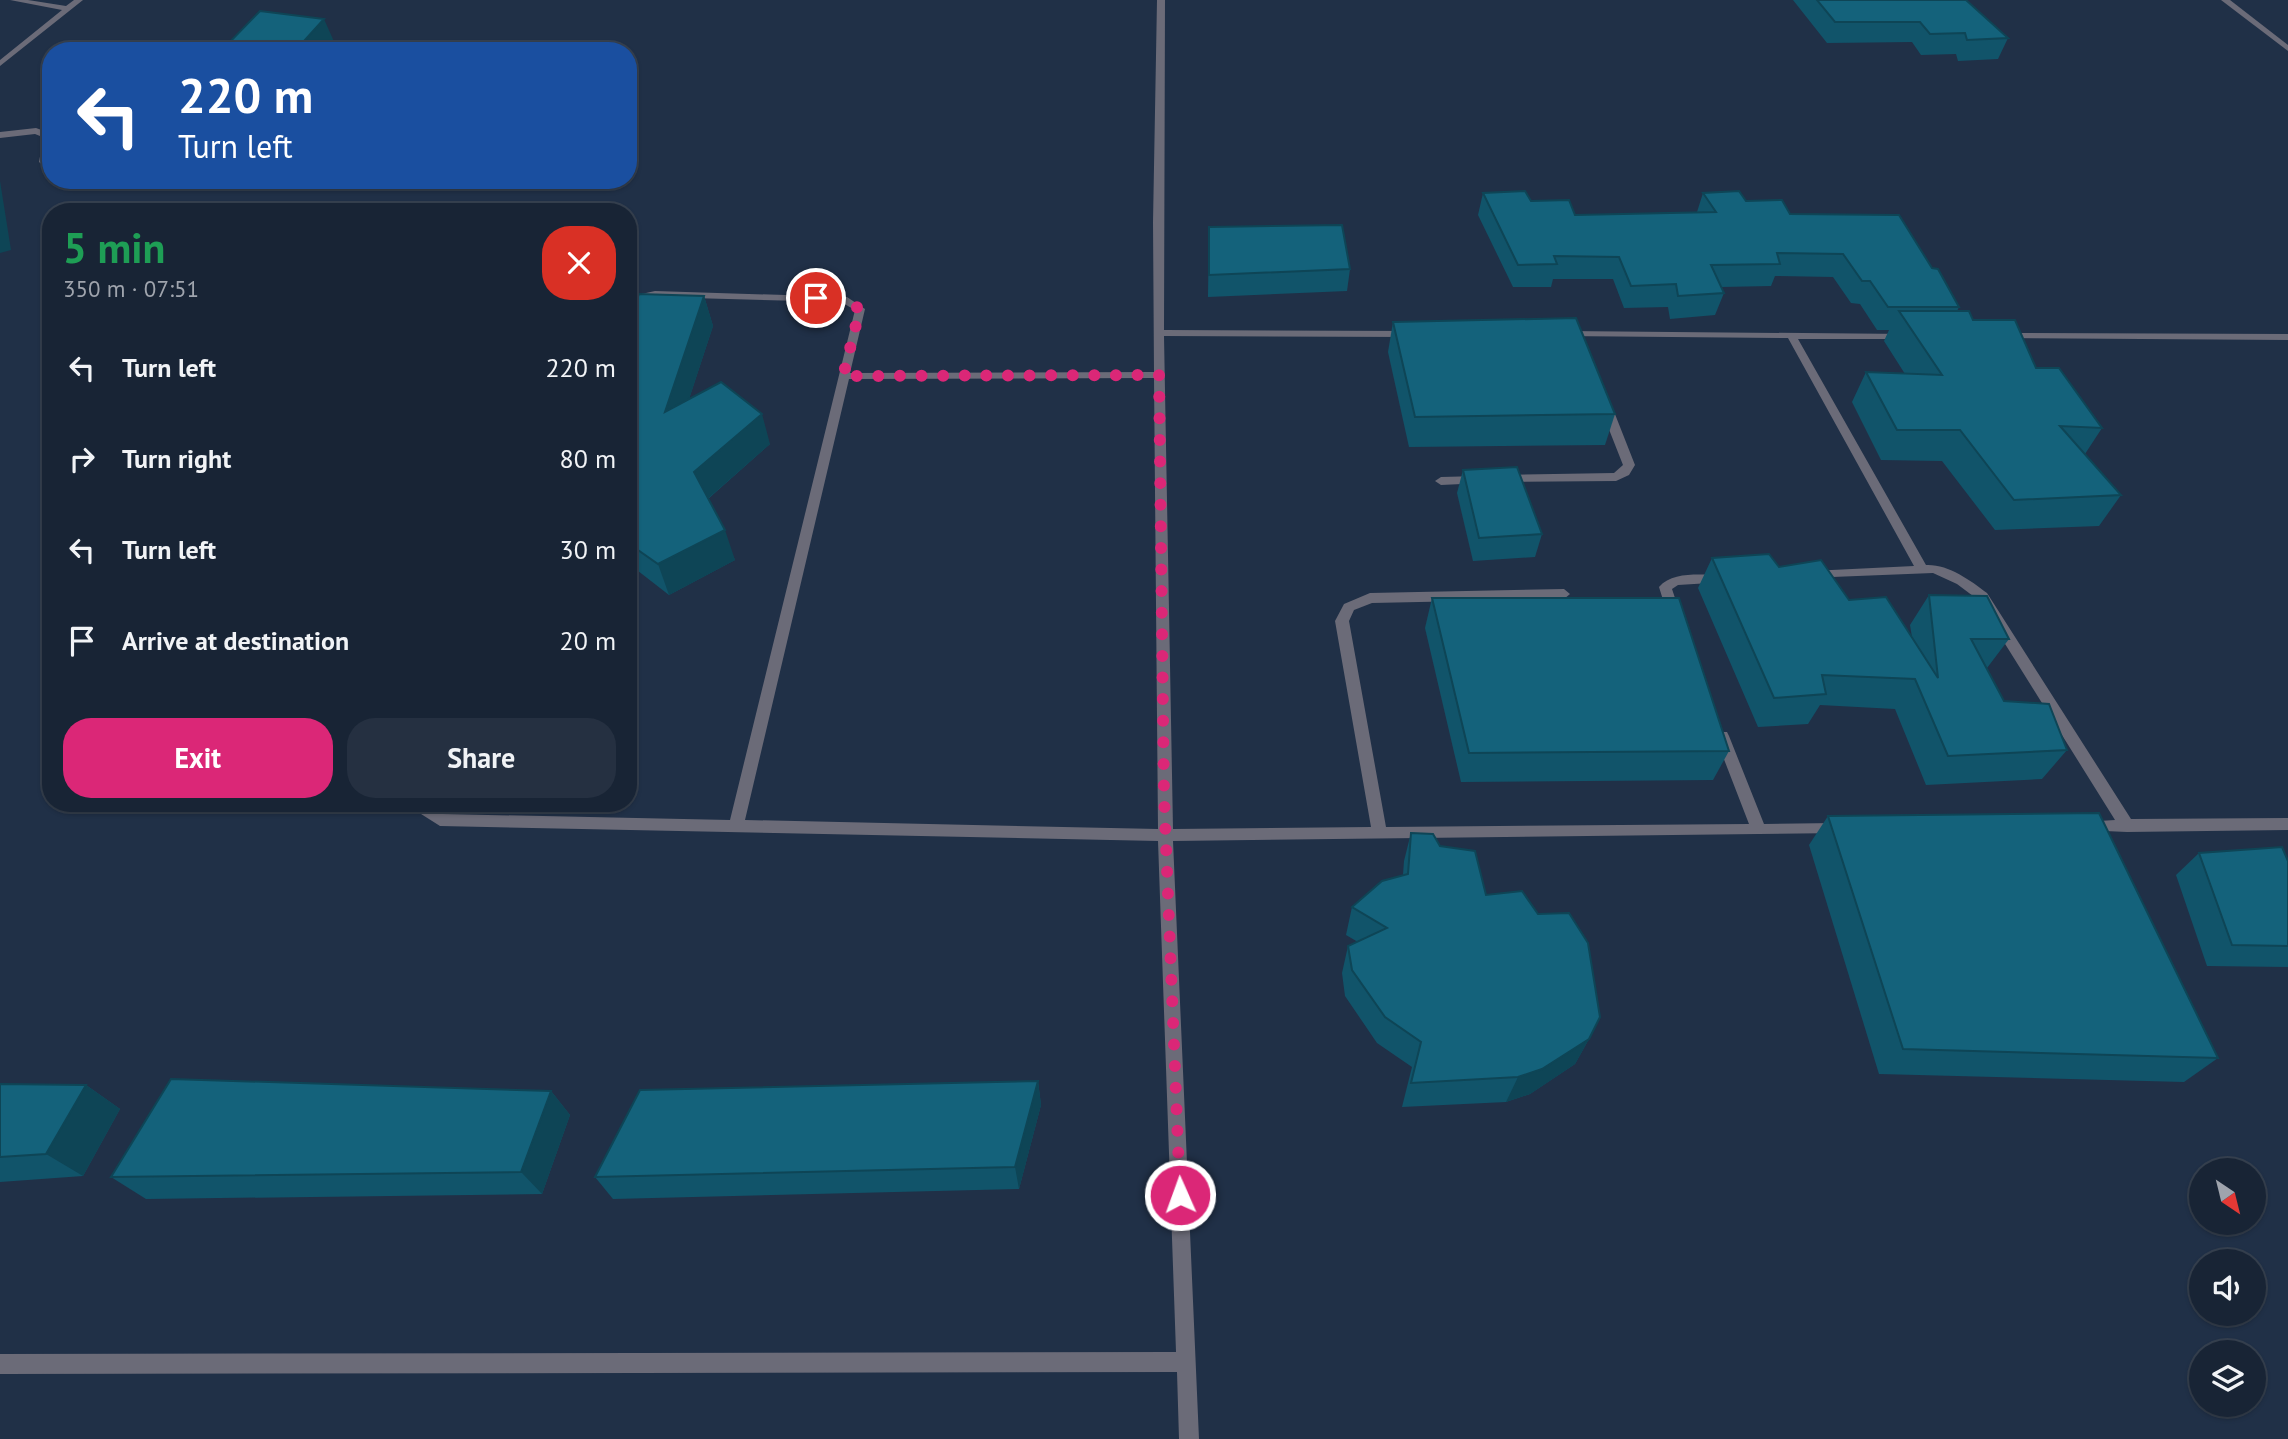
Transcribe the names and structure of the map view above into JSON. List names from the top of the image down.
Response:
{
  "north": "bottom right",
  "page": {
    "turn": ["220 m", "Turn left"],
    "heading": ["5 min", "350 m · 07:51"],
    "list": [
      {
        "name": "Turn left",
        "value": "220 m"
      },
      {
        "name": "Turn right",
        "value": "80 m"
      },
      {
        "name": "Turn left",
        "value": "30 m"
      },
      {
        "name": "Arrive at destination",
        "value": "20 m"
      }
    ],
    "buttons": ["Exit", "Share"]
  }
}
